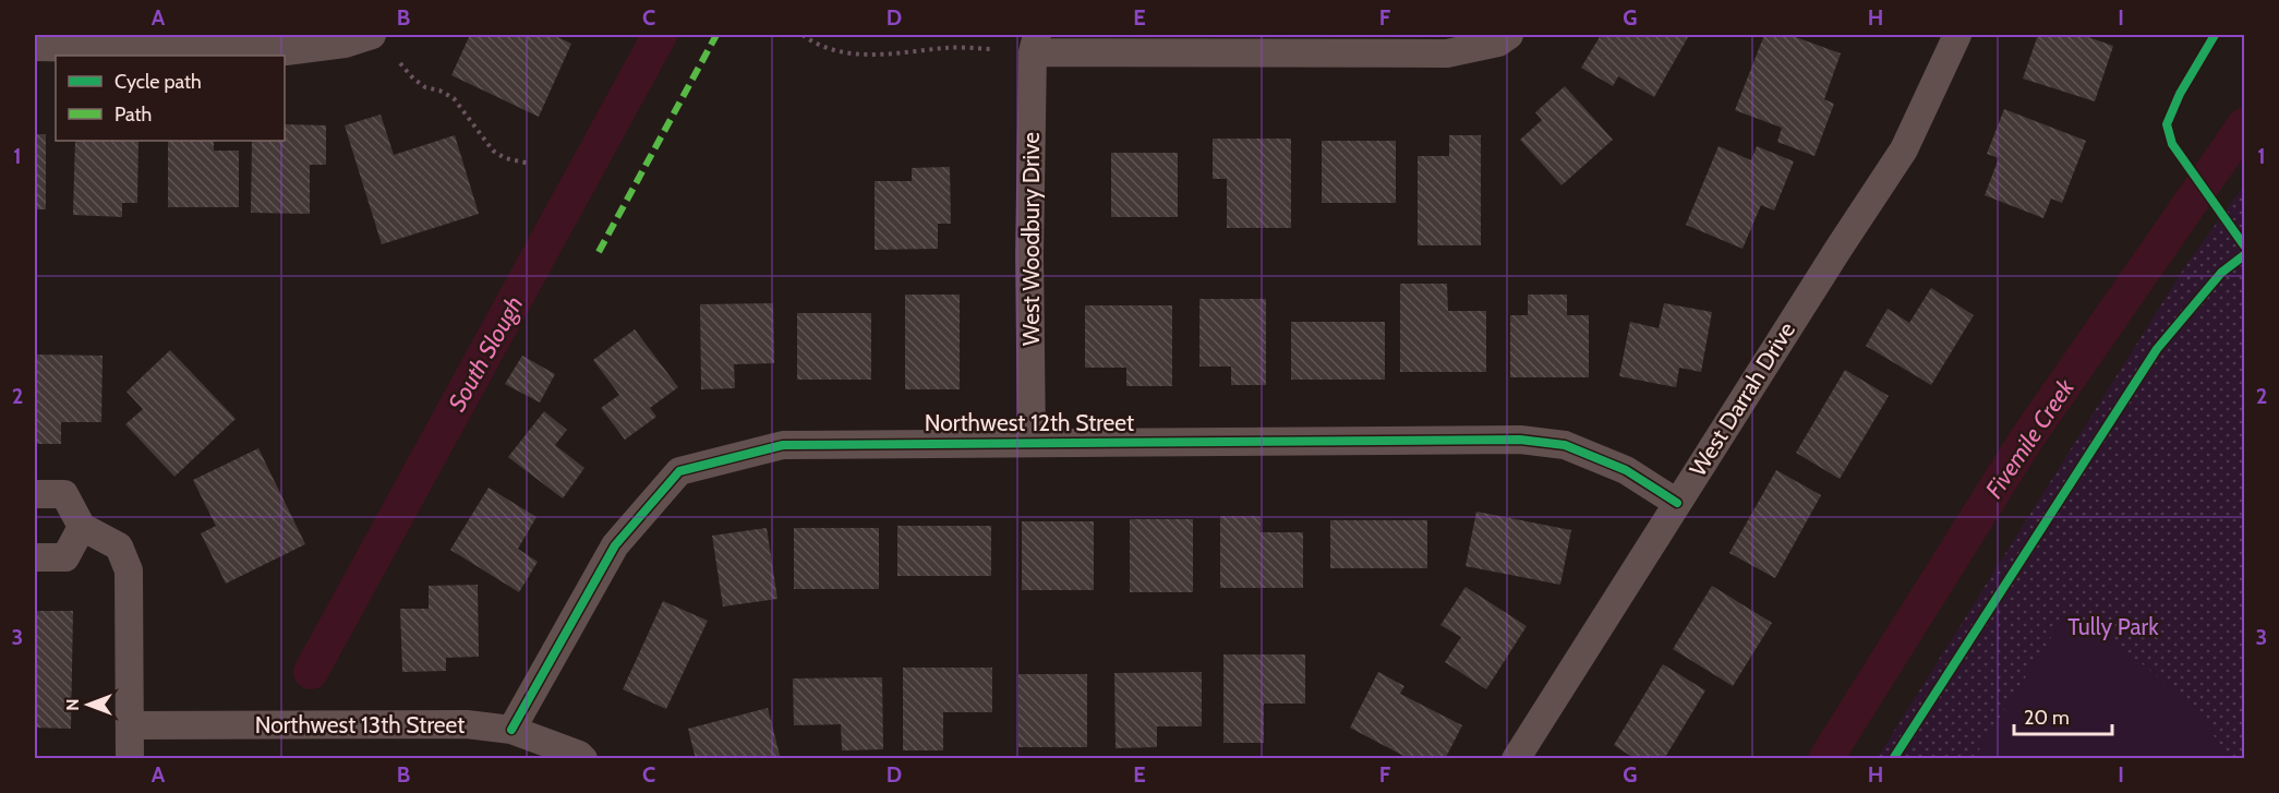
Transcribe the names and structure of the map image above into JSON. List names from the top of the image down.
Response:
{
  "streets": {
    "street": [
      "West Woodbury Drive",
      "West Darrah Drive",
      "Northwest 12th Street",
      "Northwest 13th Street"
    ]
  },
  "crossings": [
    ["West Woodbury Drive", "Northwest 12th Street"],
    ["West Darrah Drive", "Northwest 12th Street"],
    ["Northwest 12th Street", "Northwest 13th Street"]
  ],
  "water": ["South Slough", "Fivemile Creek"],
  "parks": ["Tully Park"],
  "legend": ["Cycle path", "Path"],
  "scale_bar": "20 m",
  "north": "left",
  "grid": {
    "columns": [
      "A",
      "B",
      "C",
      "D",
      "E",
      "F",
      "G",
      "H",
      "I"
    ],
    "rows": ["1", "2", "3"]
  }
}
